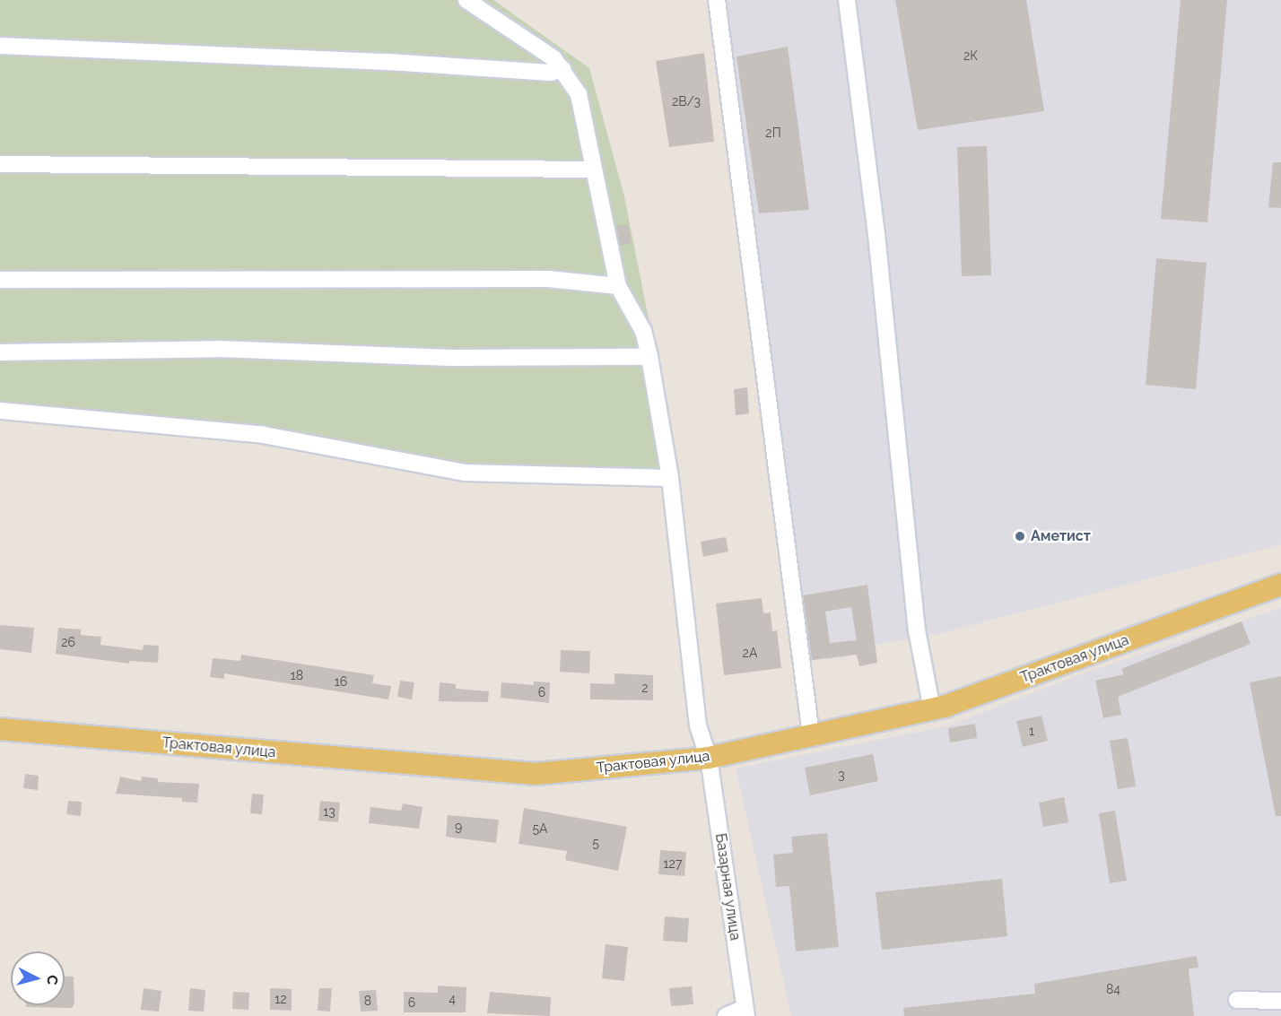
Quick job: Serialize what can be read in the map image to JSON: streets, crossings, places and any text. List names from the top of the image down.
{
  "streets": {
    "main road": ["Трактовая улица"],
    "street": ["Базарная улица"]
  },
  "crossings": [
    ["Трактовая улица", "Базарная улица"]
  ],
  "places": ["Аметист"],
  "house_numbers": [
    "2К",
    "2В/3",
    "2П",
    "26",
    "2А",
    "18",
    "16",
    "2",
    "6",
    "1",
    "3",
    "13",
    "9",
    "5А",
    "5",
    "127",
    "84",
    "12",
    "4",
    "8",
    "6"
  ],
  "north": "right"
}
